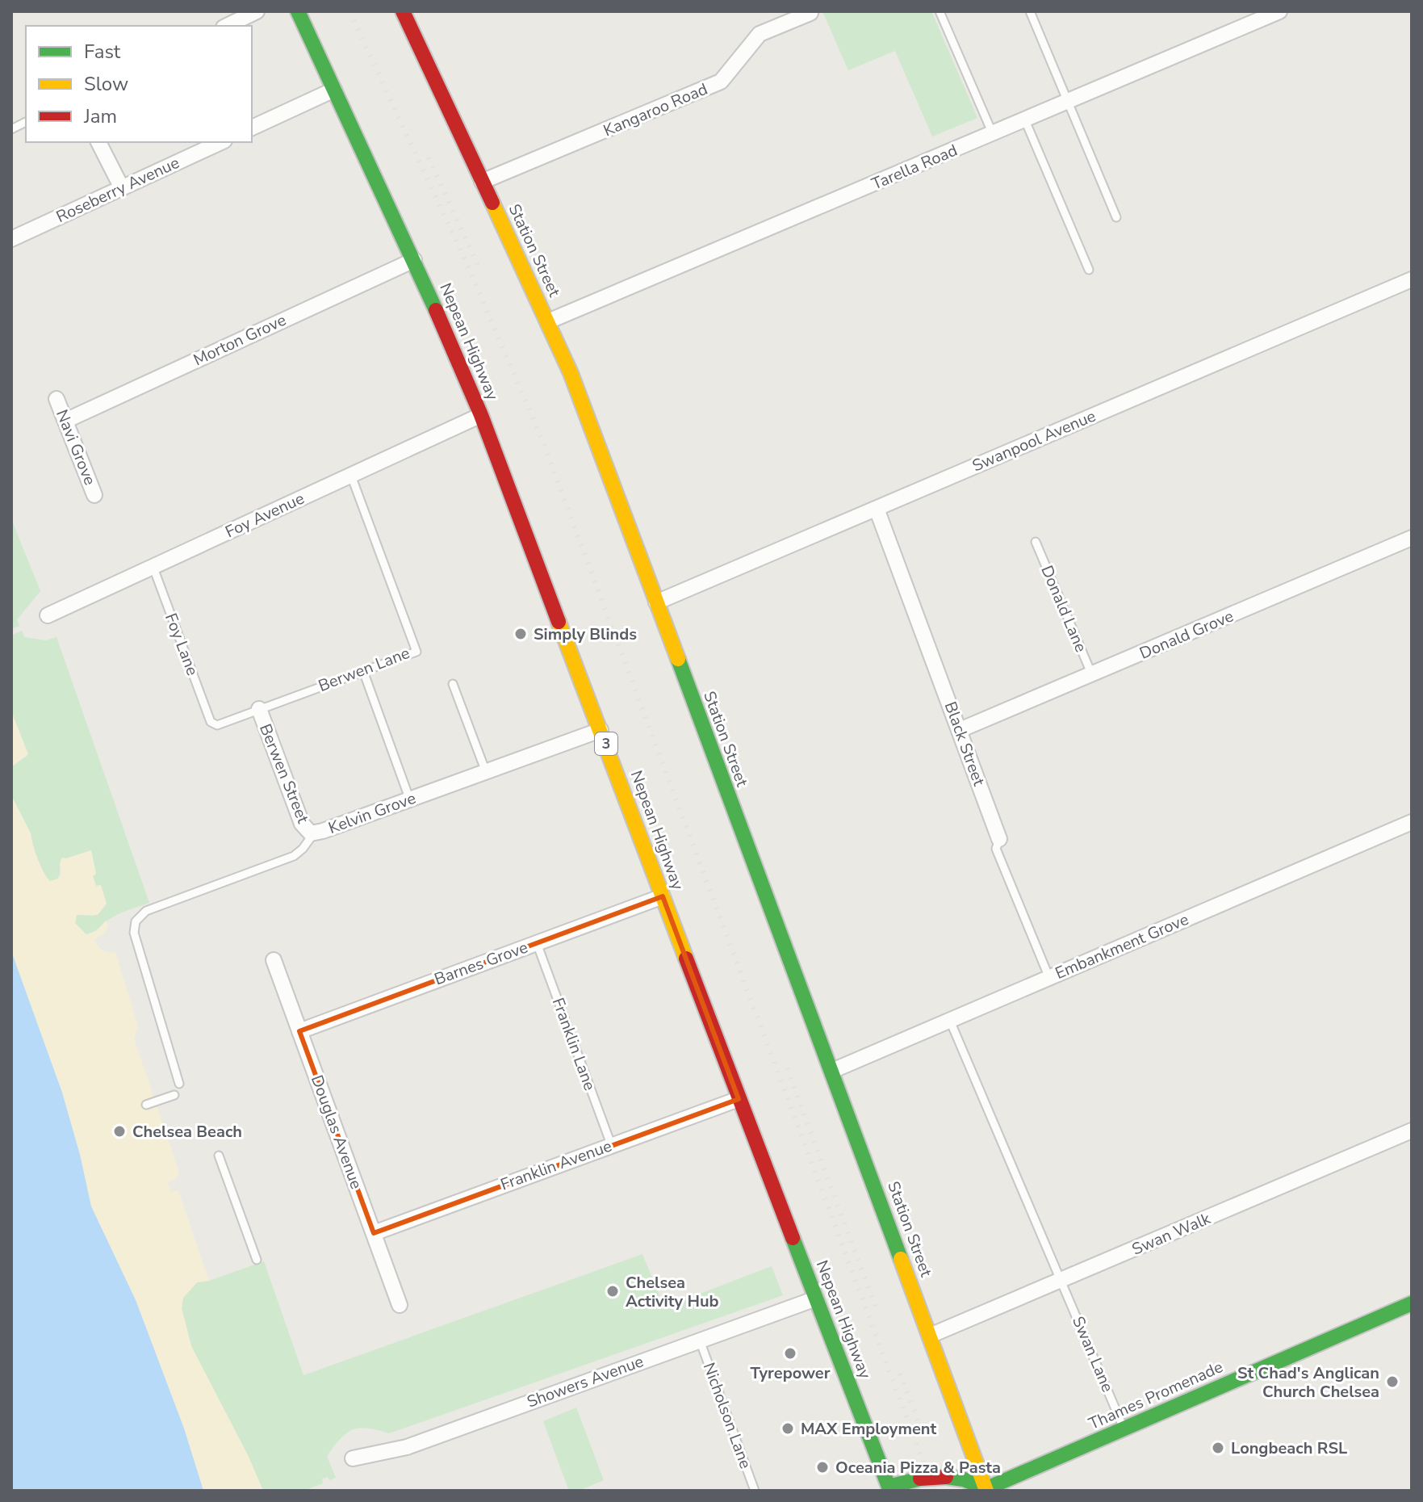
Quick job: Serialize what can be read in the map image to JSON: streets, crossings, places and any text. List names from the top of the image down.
{
  "streets": {
    "main road": [
      "Station Street",
      "Nepean Highway",
      "3",
      "Thames Promenade"
    ],
    "street": [
      "Kangaroo Road",
      "Tarella Road",
      "Roseberry Avenue",
      "Morton Grove",
      "Swanpool Avenue",
      "Navi Grove",
      "Foy Avenue",
      "Donald Grove",
      "Black Street",
      "Berwen Street",
      "Kelvin Grove",
      "Embankment Grove",
      "Barnes Grove",
      "Douglas Avenue",
      "Franklin Avenue",
      "Swan Walk",
      "Showers Avenue"
    ],
    "lane": [
      "Donald Lane",
      "Foy Lane",
      "Berwen Lane",
      "Franklin Lane",
      "Swan Lane",
      "Nicholson Lane"
    ]
  },
  "crossings": [
    ["Kangaroo Road", "Station Street"],
    ["Tarella Road", "Station Street"],
    ["Station Street", "Swanpool Avenue"],
    ["Station Street", "Embankment Grove"],
    ["Station Street", "Swan Walk"],
    ["Station Street", "Thames Promenade"],
    ["Morton Grove", "Nepean Highway"],
    ["Morton Grove", "Navi Grove"],
    ["Nepean Highway", "Foy Avenue"],
    ["Nepean Highway", "Kelvin Grove"],
    ["Nepean Highway", "Barnes Grove"],
    ["Nepean Highway", "Franklin Avenue"],
    ["Nepean Highway", "Showers Avenue"],
    ["Swanpool Avenue", "Black Street"],
    ["Foy Avenue", "Foy Lane"],
    ["Foy Avenue", "Berwen Lane"],
    ["Donald Lane", "Donald Grove"],
    ["Donald Grove", "Black Street"],
    ["Foy Lane", "Berwen Lane"],
    ["Berwen Lane", "Berwen Street"],
    ["Black Street", "Embankment Grove"],
    ["Berwen Street", "Kelvin Grove"],
    ["Embankment Grove", "Swan Lane"],
    ["Barnes Grove", "Franklin Lane"],
    ["Barnes Grove", "Douglas Avenue"],
    ["Franklin Lane", "Franklin Avenue"],
    ["Douglas Avenue", "Franklin Avenue"],
    ["Swan Walk", "Swan Lane"],
    ["Swan Lane", "Thames Promenade"],
    ["Showers Avenue", "Nicholson Lane"]
  ],
  "places": [
    "Simply Blinds",
    "Chelsea Beach",
    "Chelsea Activity Hub",
    "Tyrepower",
    "St Chad's Anglican Church Chelsea",
    "MAX Employment",
    "Longbeach RSL",
    "Oceania Pizza & Pasta"
  ],
  "legend": ["Fast", "Slow", "Jam"]
}
